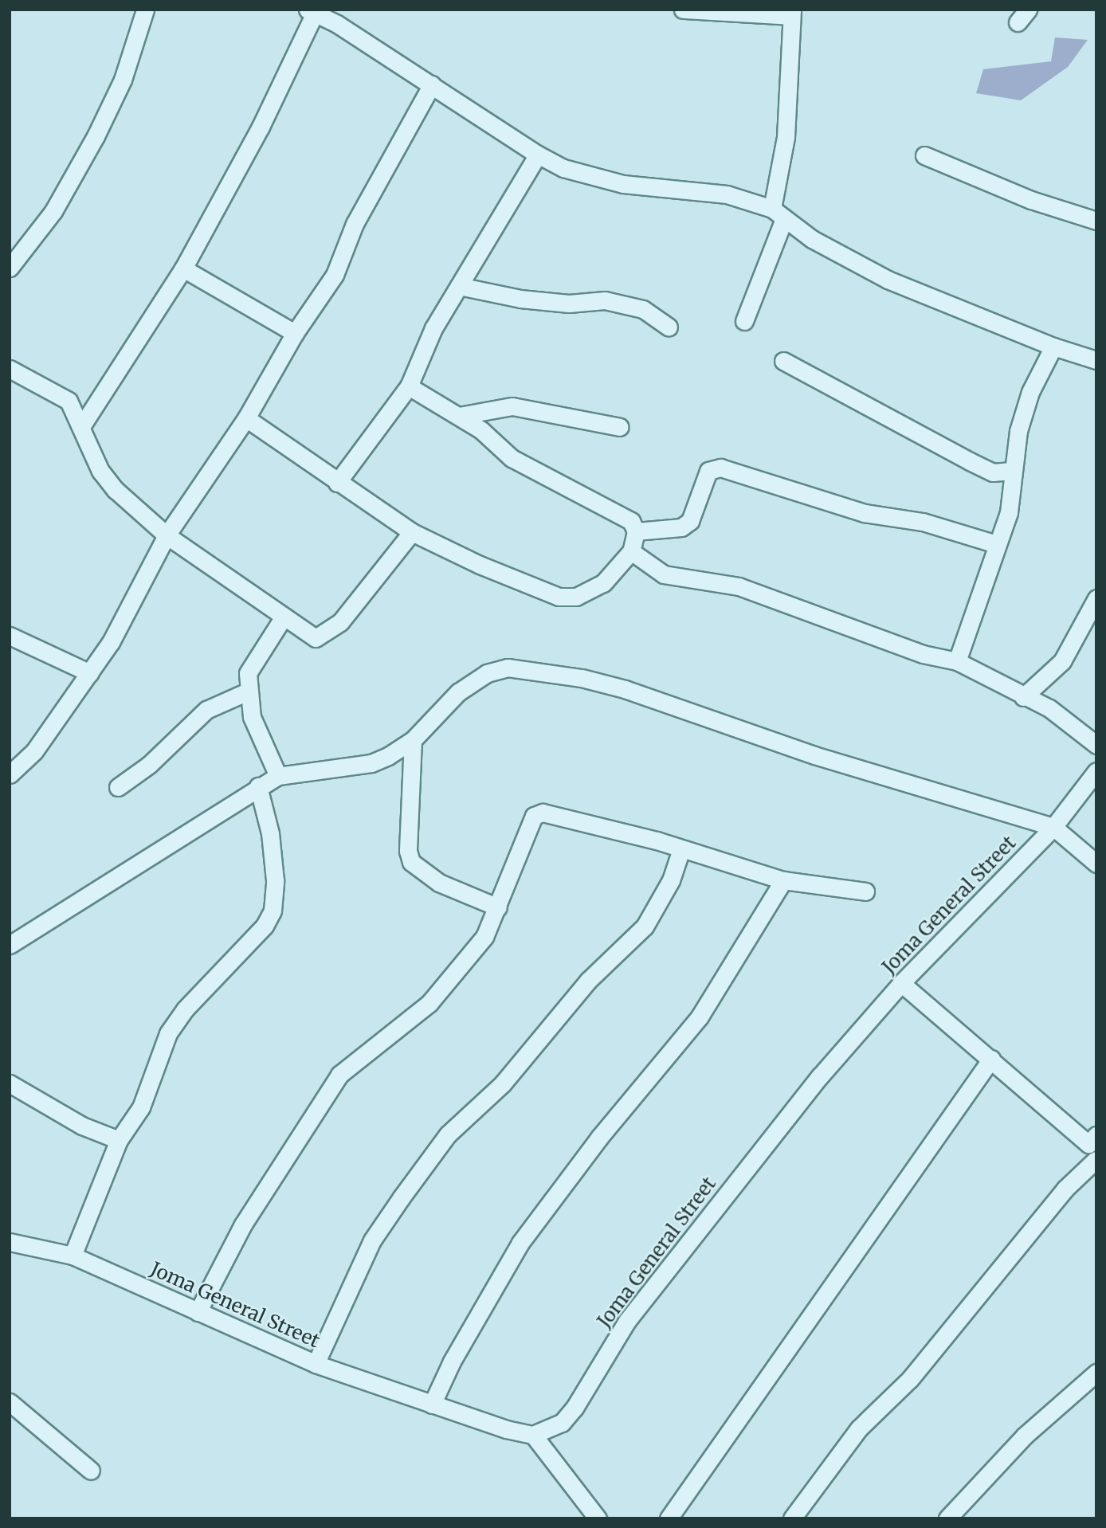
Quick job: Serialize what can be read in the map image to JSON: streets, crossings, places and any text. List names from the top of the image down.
{
  "streets": {
    "street": ["Joma General Street"]
  }
}
